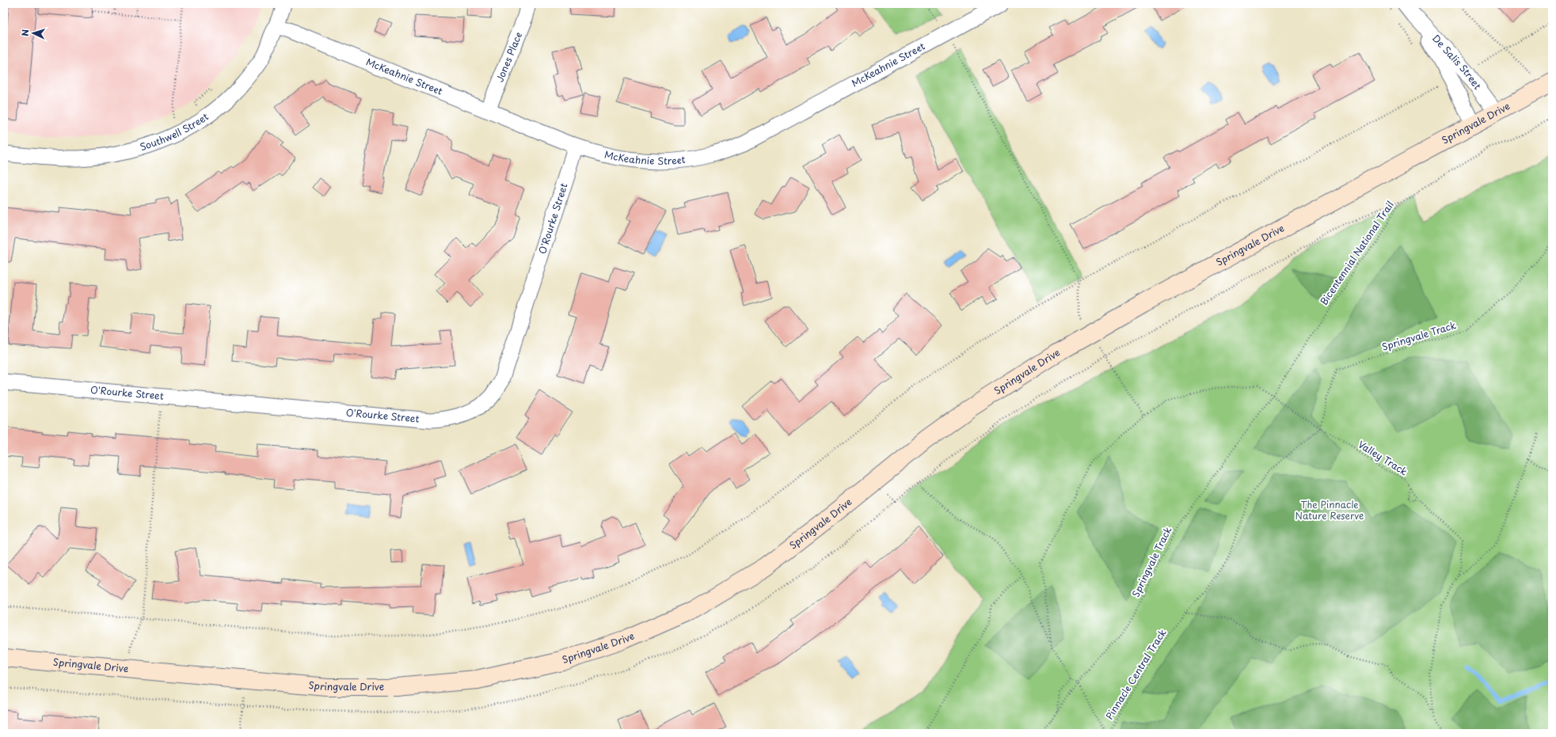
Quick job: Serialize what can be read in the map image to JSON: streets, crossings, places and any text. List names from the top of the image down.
{
  "streets": {
    "main road": ["Springvale Drive"],
    "street": [
      "Jones Place",
      "De Salis Street",
      "McKeahnie Street",
      "Southwell Street",
      "O'Rourke Street"
    ],
    "path": [
      "Bicentennial National Trail",
      "Springvale Track",
      "Valley Track",
      "Pinnacle Central Track"
    ]
  },
  "crossings": [
    ["Jones Place", "McKeahnie Street"],
    ["De Salis Street", "Springvale Drive"],
    ["McKeahnie Street", "Southwell Street"],
    ["McKeahnie Street", "O'Rourke Street"],
    ["Bicentennial National Trail", "Springvale Track"],
    ["Bicentennial National Trail", "Valley Track"],
    ["Springvale Track", "Valley Track"],
    ["Springvale Track", "Pinnacle Central Track"],
    ["Valley Track", "Pinnacle Central Track"]
  ],
  "parks": ["The Pinnacle Nature Reserve"],
  "north": "left"
}
